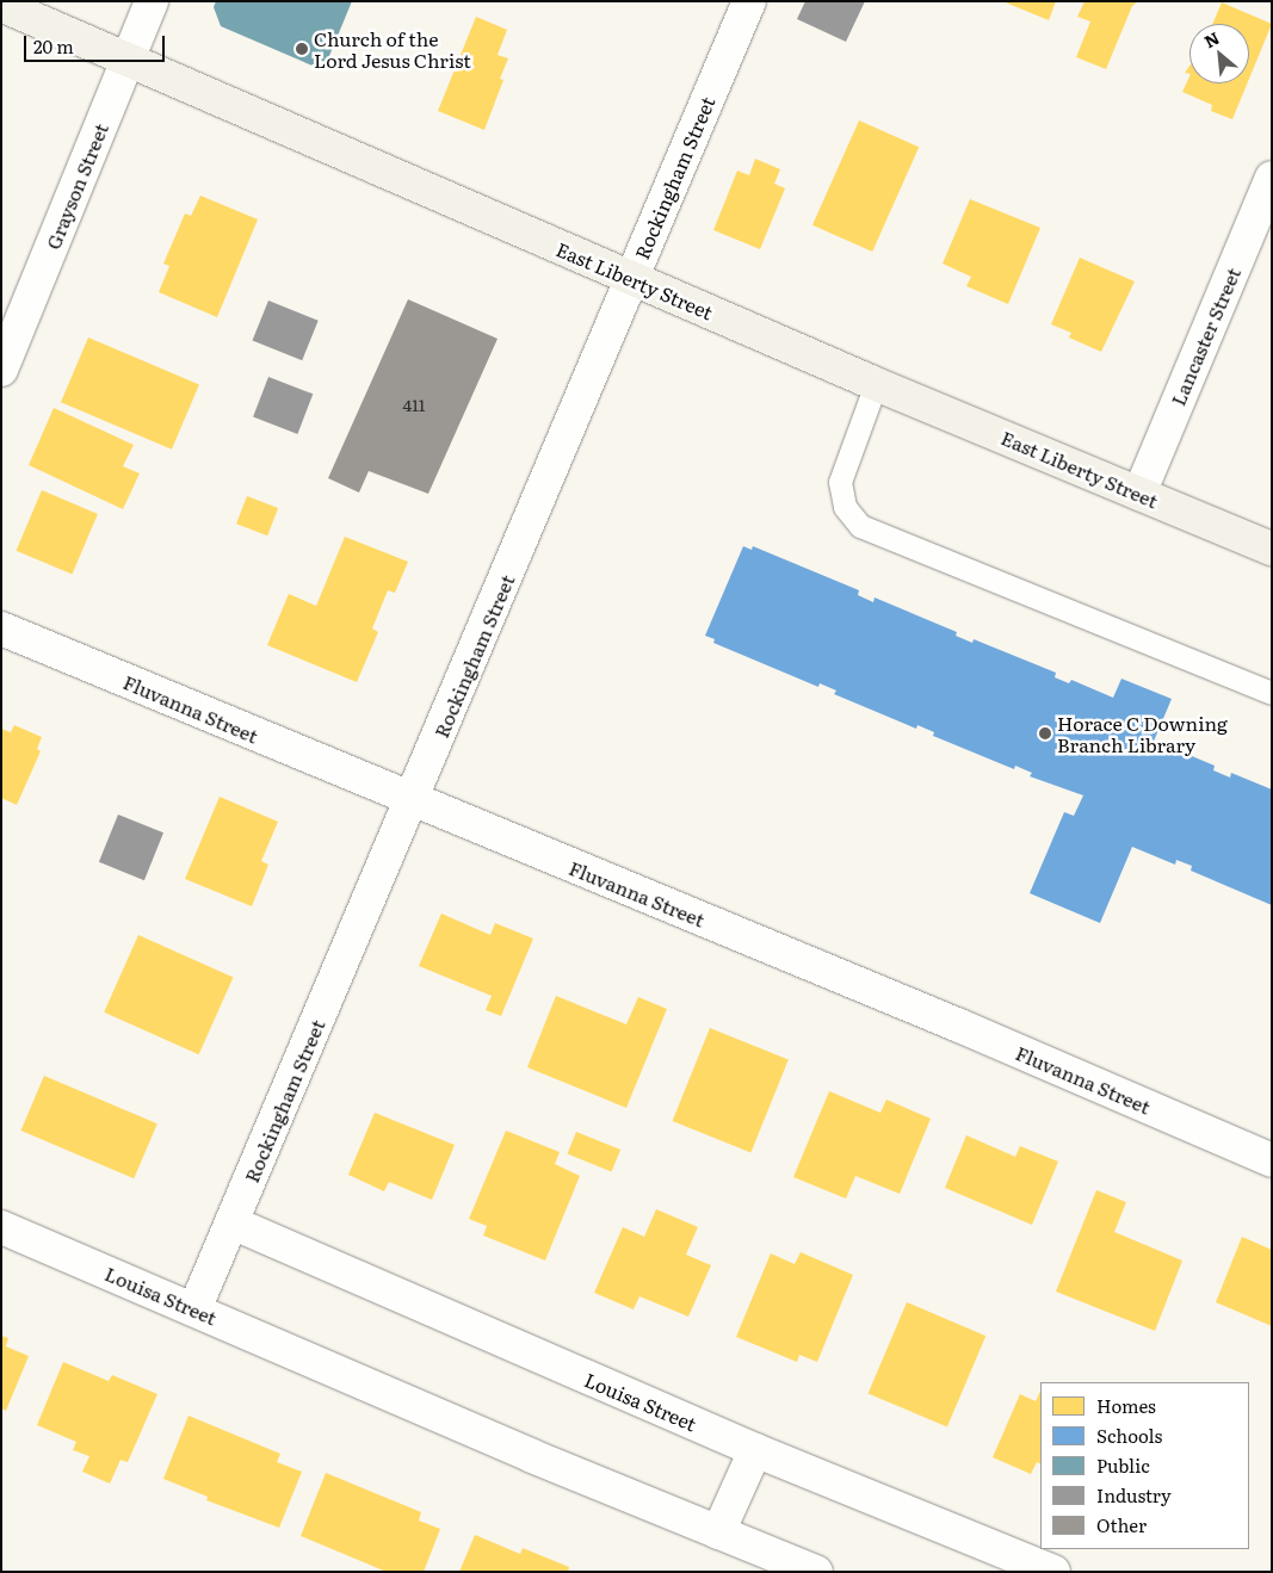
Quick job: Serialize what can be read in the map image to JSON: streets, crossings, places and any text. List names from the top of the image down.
{
  "streets": {
    "main road": ["East Liberty Street"],
    "street": [
      "Rockingham Street",
      "Grayson Street",
      "Lancaster Street",
      "Fluvanna Street",
      "Louisa Street"
    ]
  },
  "crossings": [
    ["Rockingham Street", "East Liberty Street"],
    ["Rockingham Street", "Fluvanna Street"],
    ["Rockingham Street", "Louisa Street"],
    ["Grayson Street", "East Liberty Street"],
    ["East Liberty Street", "Lancaster Street"]
  ],
  "places": ["Church of the Lord Jesus Christ", "Horace C Downing Branch Library"],
  "house_numbers": ["411"],
  "legend": [
    "Homes",
    "Schools",
    "Public",
    "Industry",
    "Other"
  ],
  "scale_bar": "20 m",
  "north": "top left"
}
